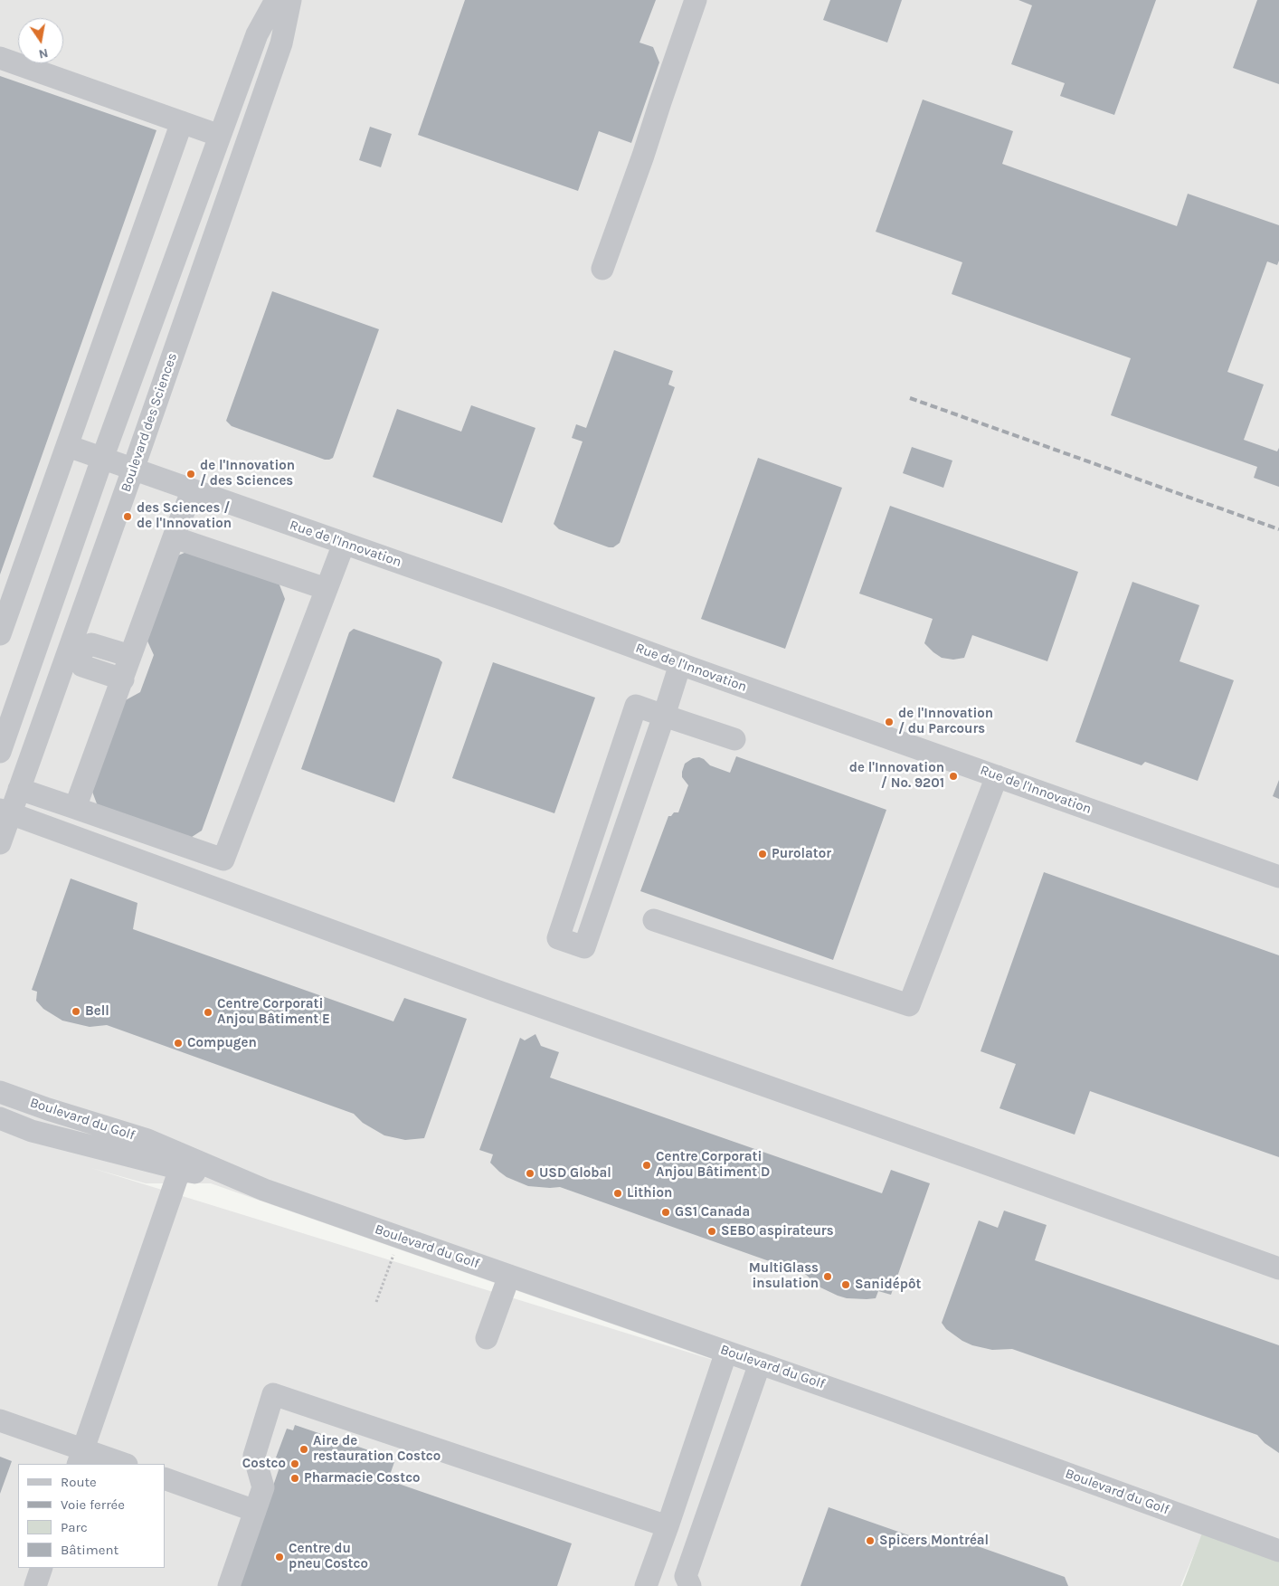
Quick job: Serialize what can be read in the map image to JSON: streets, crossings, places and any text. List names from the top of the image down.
{
  "streets": {
    "street": ["Boulevard des Sciences", "Rue de l'Innovation", "Boulevard du Golf"]
  },
  "crossings": [
    ["Boulevard des Sciences", "Rue de l'Innovation"]
  ],
  "places": [
    "de l'Innovation / des Sciences",
    "des Sciences / de l'Innovation",
    "de l'Innovation / du Parcours",
    "de l'Innovation / No. 9201",
    "Purolator",
    "Bell",
    "Centre Corporati Anjou Bâtiment E",
    "Compugen",
    "Centre Corporati Anjou Bâtiment D",
    "USD Global",
    "Lithion",
    "GS1 Canada",
    "SEBO aspirateurs",
    "MultiGlass insulation",
    "Sanidépôt",
    "Aire de restauration Costco",
    "Costco",
    "Pharmacie Costco",
    "Spicers Montréal",
    "Centre du pneu Costco"
  ],
  "legend": [
    "Route",
    "Voie ferrée",
    "Parc",
    "Bâtiment"
  ],
  "north": "bottom"
}
